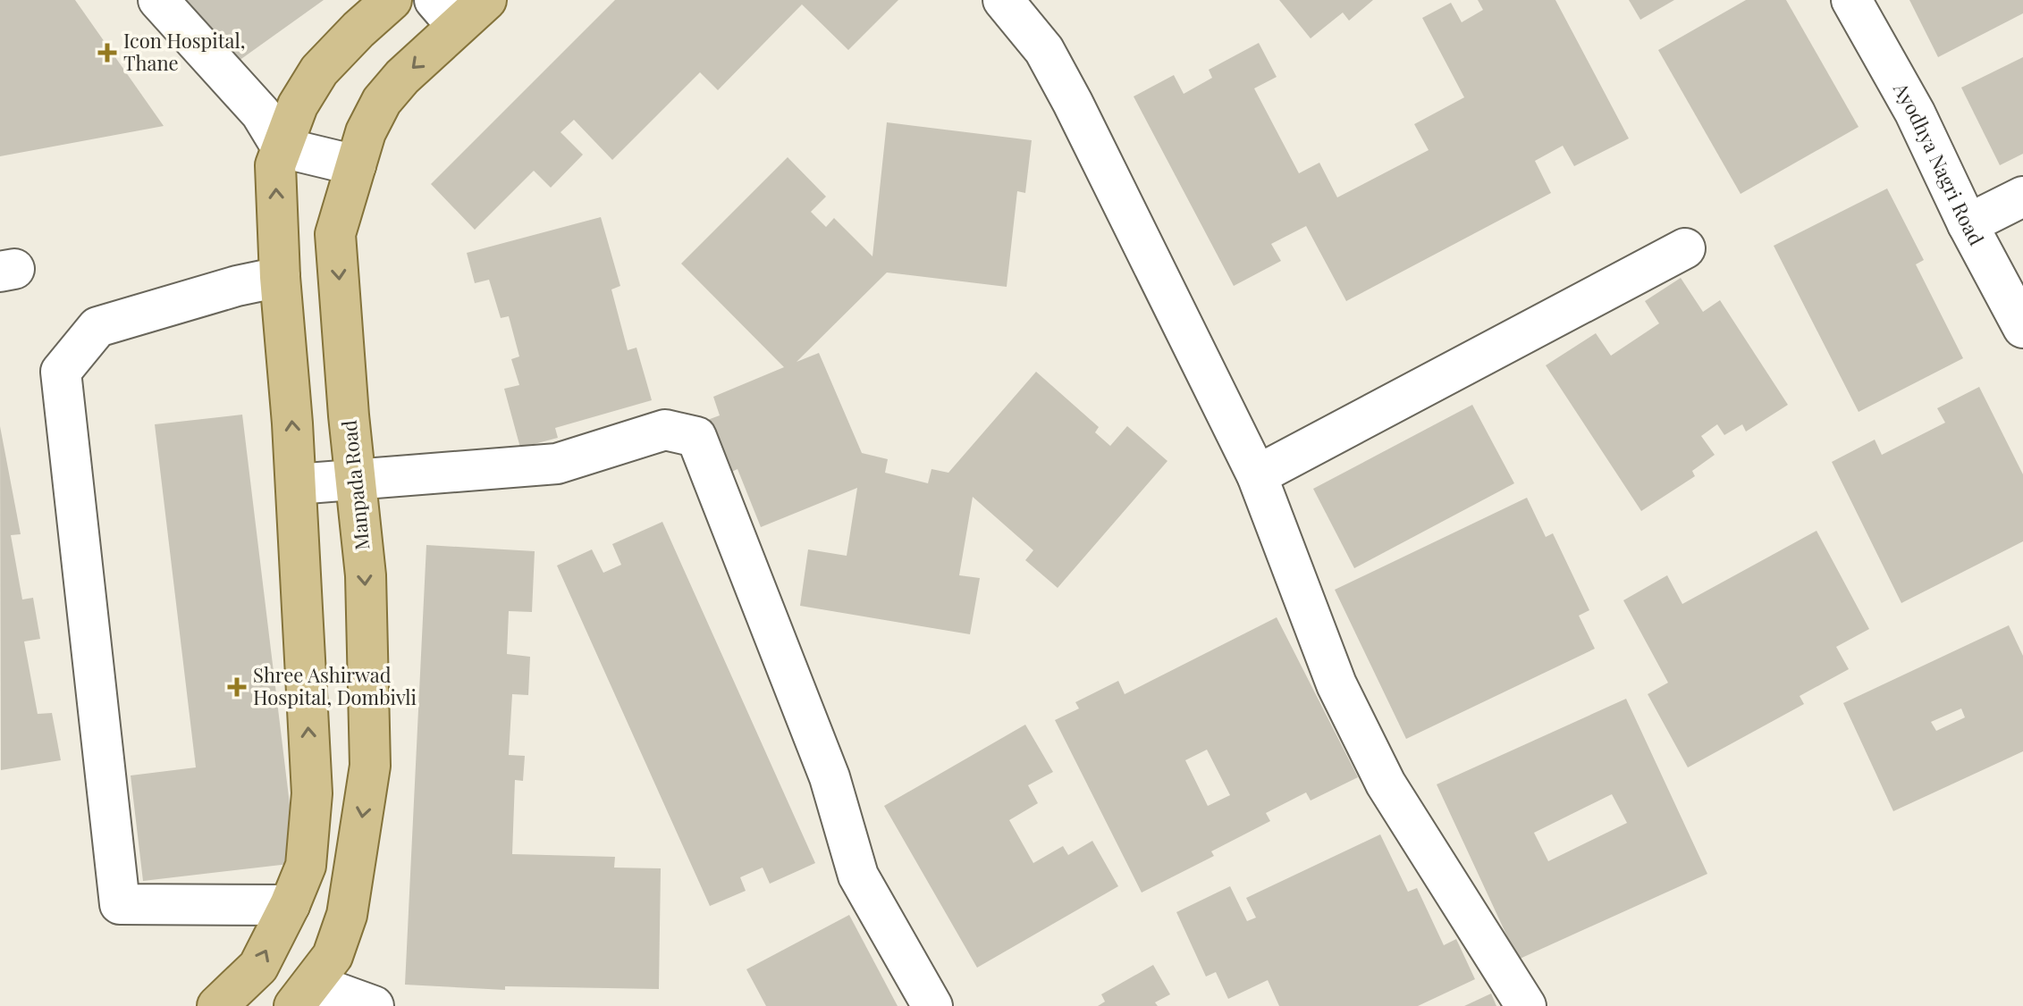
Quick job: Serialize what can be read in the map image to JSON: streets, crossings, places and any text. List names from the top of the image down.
{
  "streets": {
    "main road": ["Manpada Road"],
    "street": ["Ayodhya Nagri Road"]
  },
  "places": {
    "health": ["Icon Hospital, Thane", "Shree Ashirwad Hospital, Dombivli"]
  }
}
